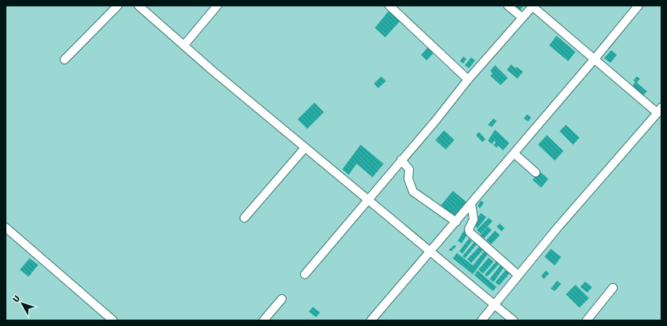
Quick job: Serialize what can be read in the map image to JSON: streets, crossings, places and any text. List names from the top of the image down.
{
  "north": "top left"
}
